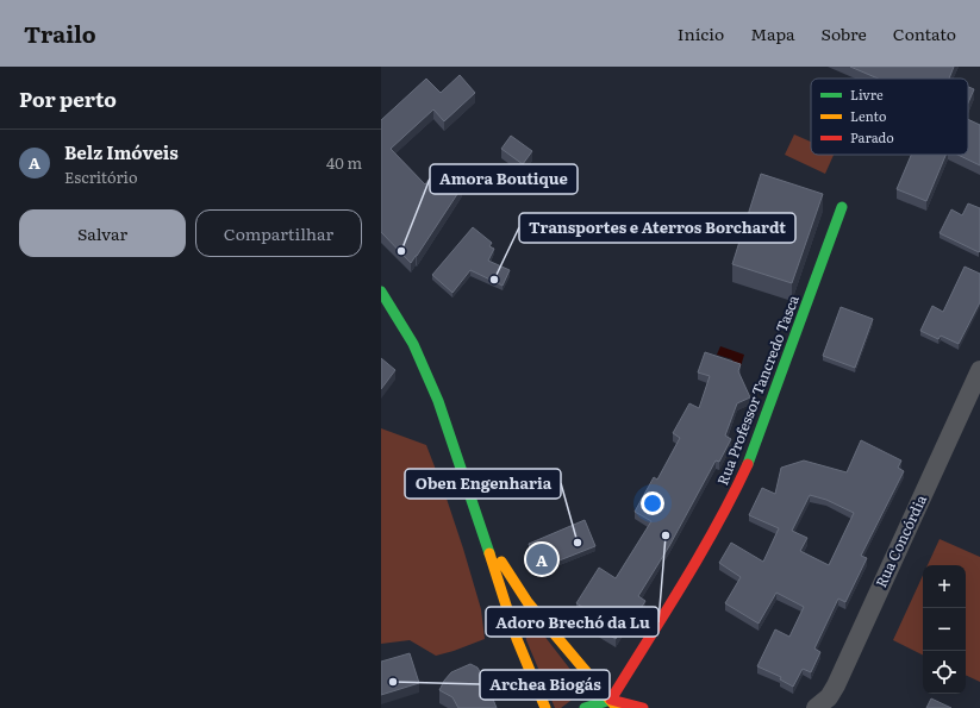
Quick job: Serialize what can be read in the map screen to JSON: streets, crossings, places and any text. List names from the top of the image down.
{
  "streets": {
    "main road": ["Rua Professor Tancredo Tasca"],
    "street": ["Rua Concórdia"]
  },
  "places": [
    "Amora Boutique",
    "Transportes e Aterros Borchardt",
    "Adoro Brechó da Lu",
    "Oben Engenharia",
    "Archea Biogás"
  ],
  "legend": ["Livre", "Lento", "Parado"],
  "page": {
    "header": "Trailo",
    "nav": [
      "Início",
      "Mapa",
      "Sobre",
      "Contato"
    ],
    "heading": "Por perto",
    "list": [
      {
        "mark": "A",
        "name": "Belz Imóveis",
        "note": "Escritório",
        "value": "40 m"
      }
    ],
    "buttons": ["Salvar", "Compartilhar"],
    "pins": "A",
    "map_buttons": ["+", "−"]
  }
}
